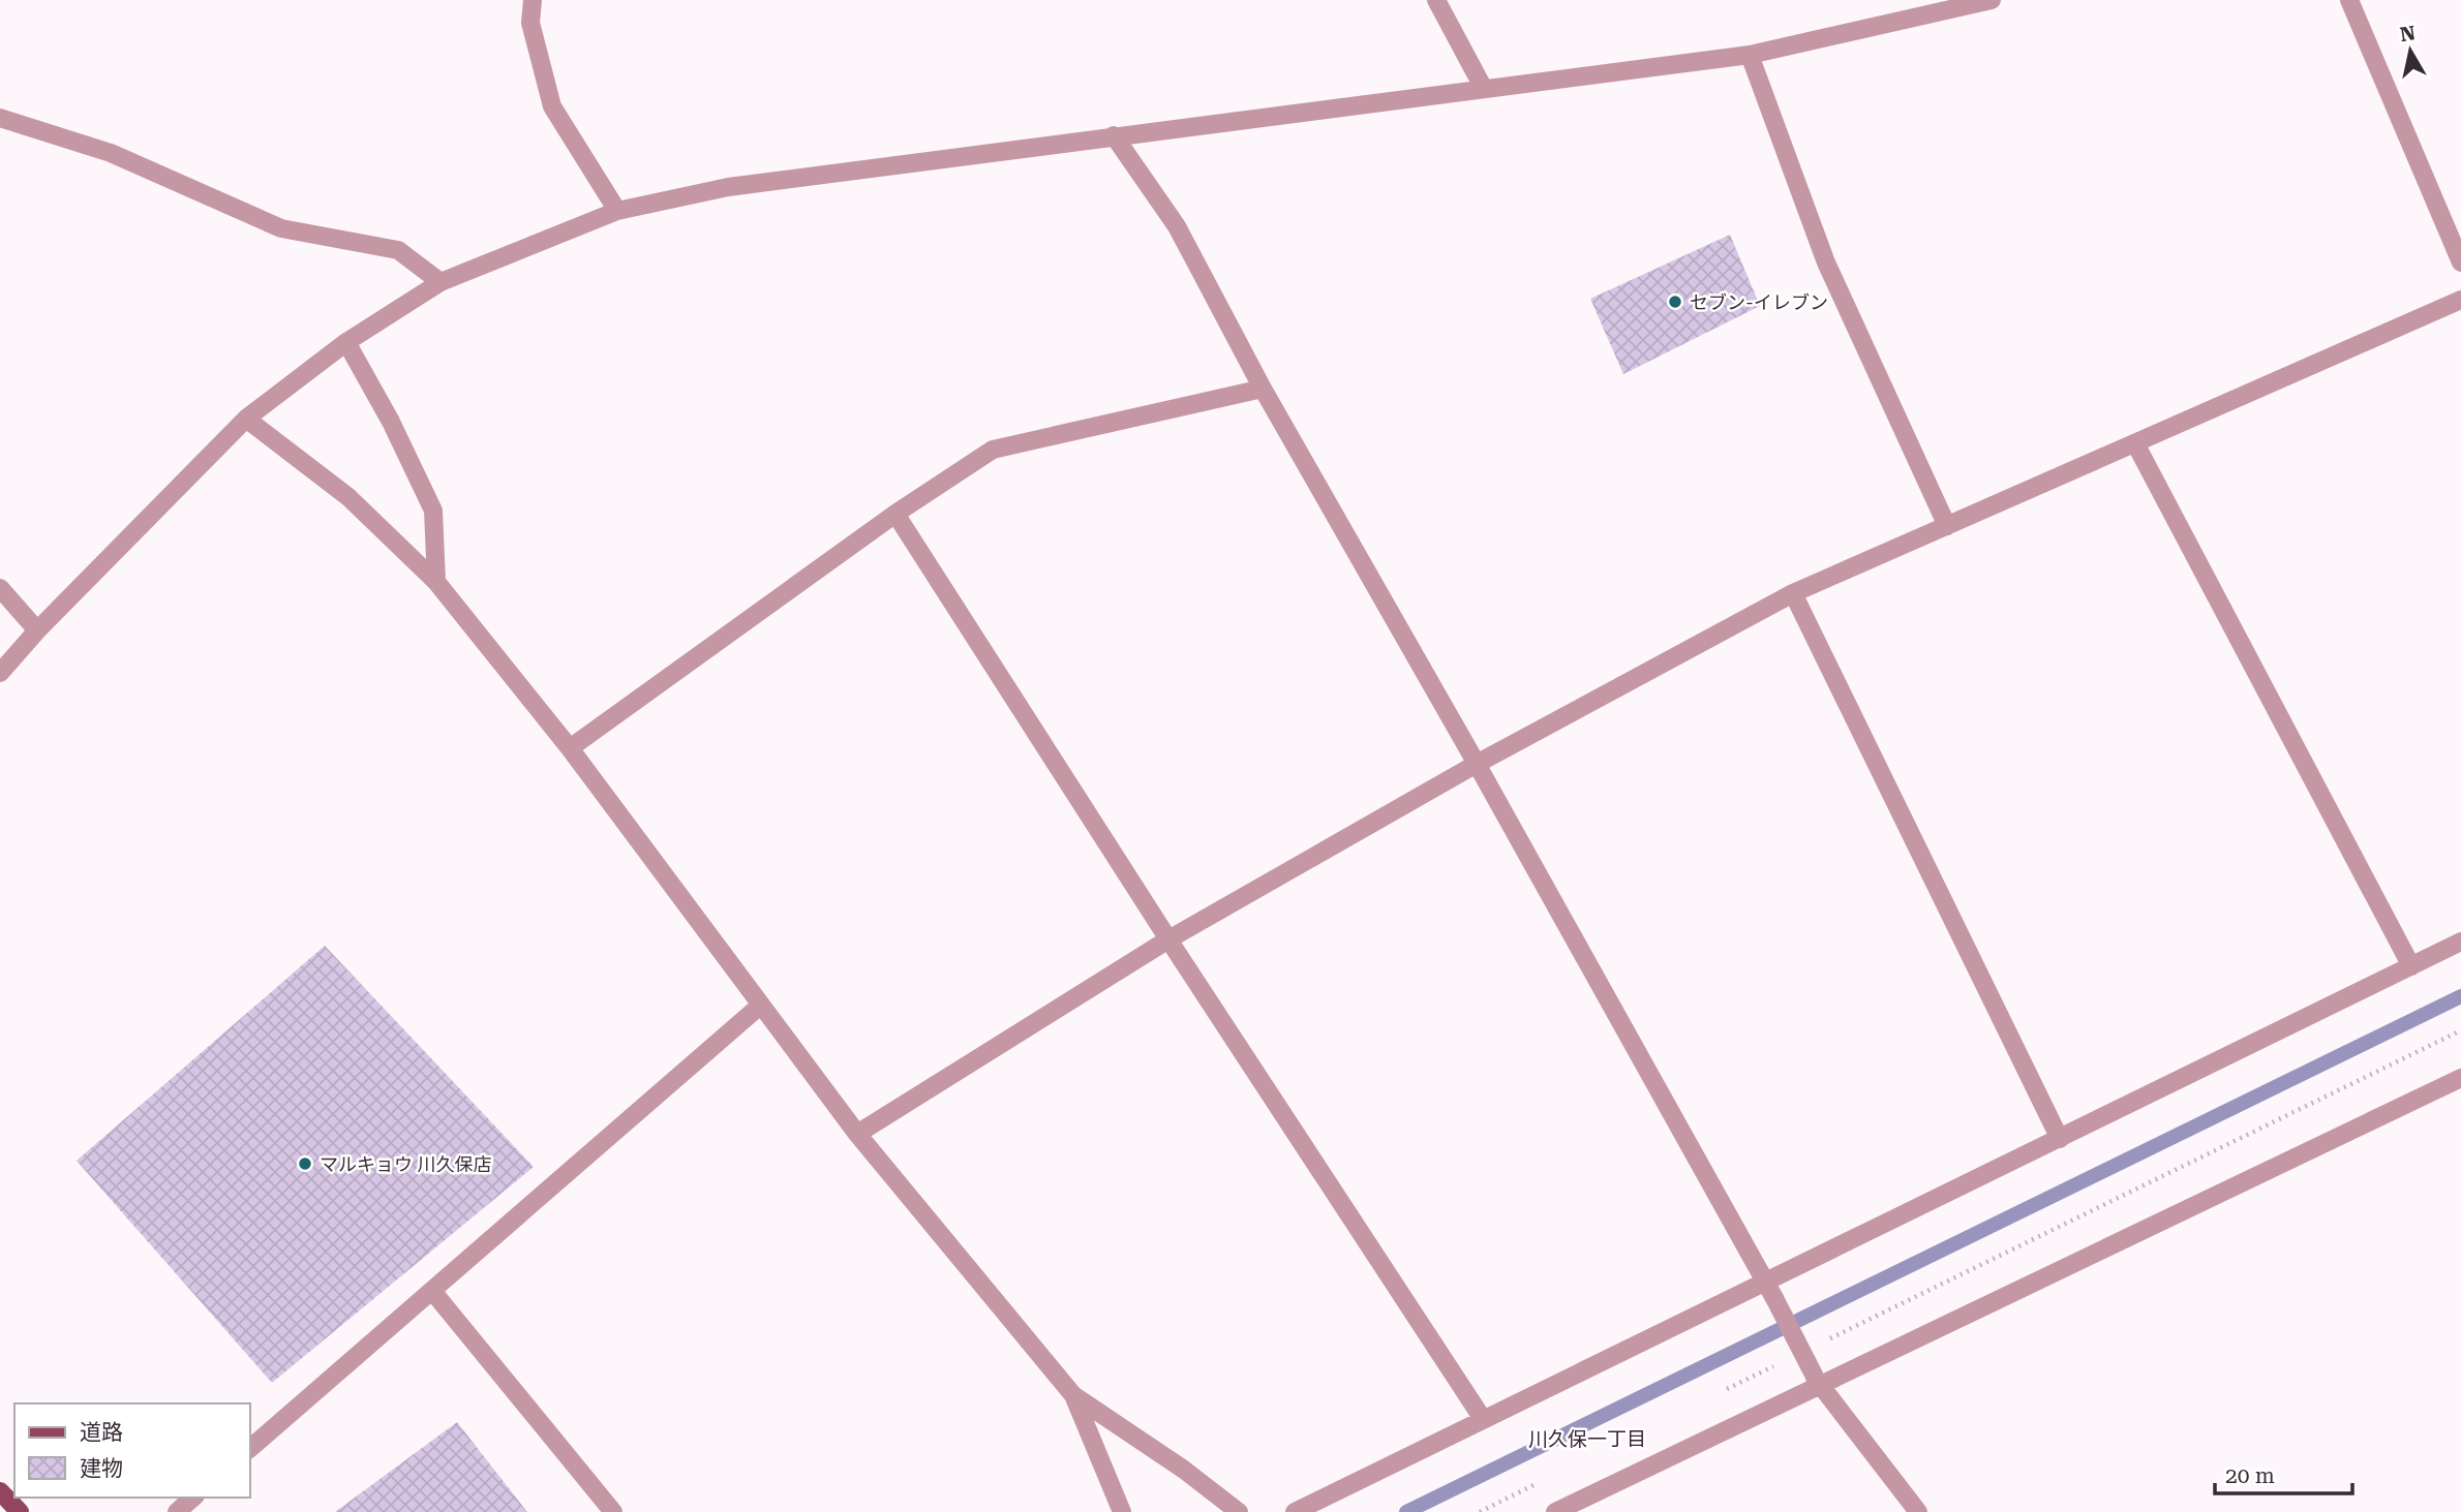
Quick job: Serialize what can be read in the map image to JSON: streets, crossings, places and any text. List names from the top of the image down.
{
  "districts": ["川久保一丁目"],
  "places": ["セブン-イレブン", "マルキョウ 川久保店"],
  "legend": ["道路", "建物"],
  "scale_bar": "20 m",
  "north": "top"
}
